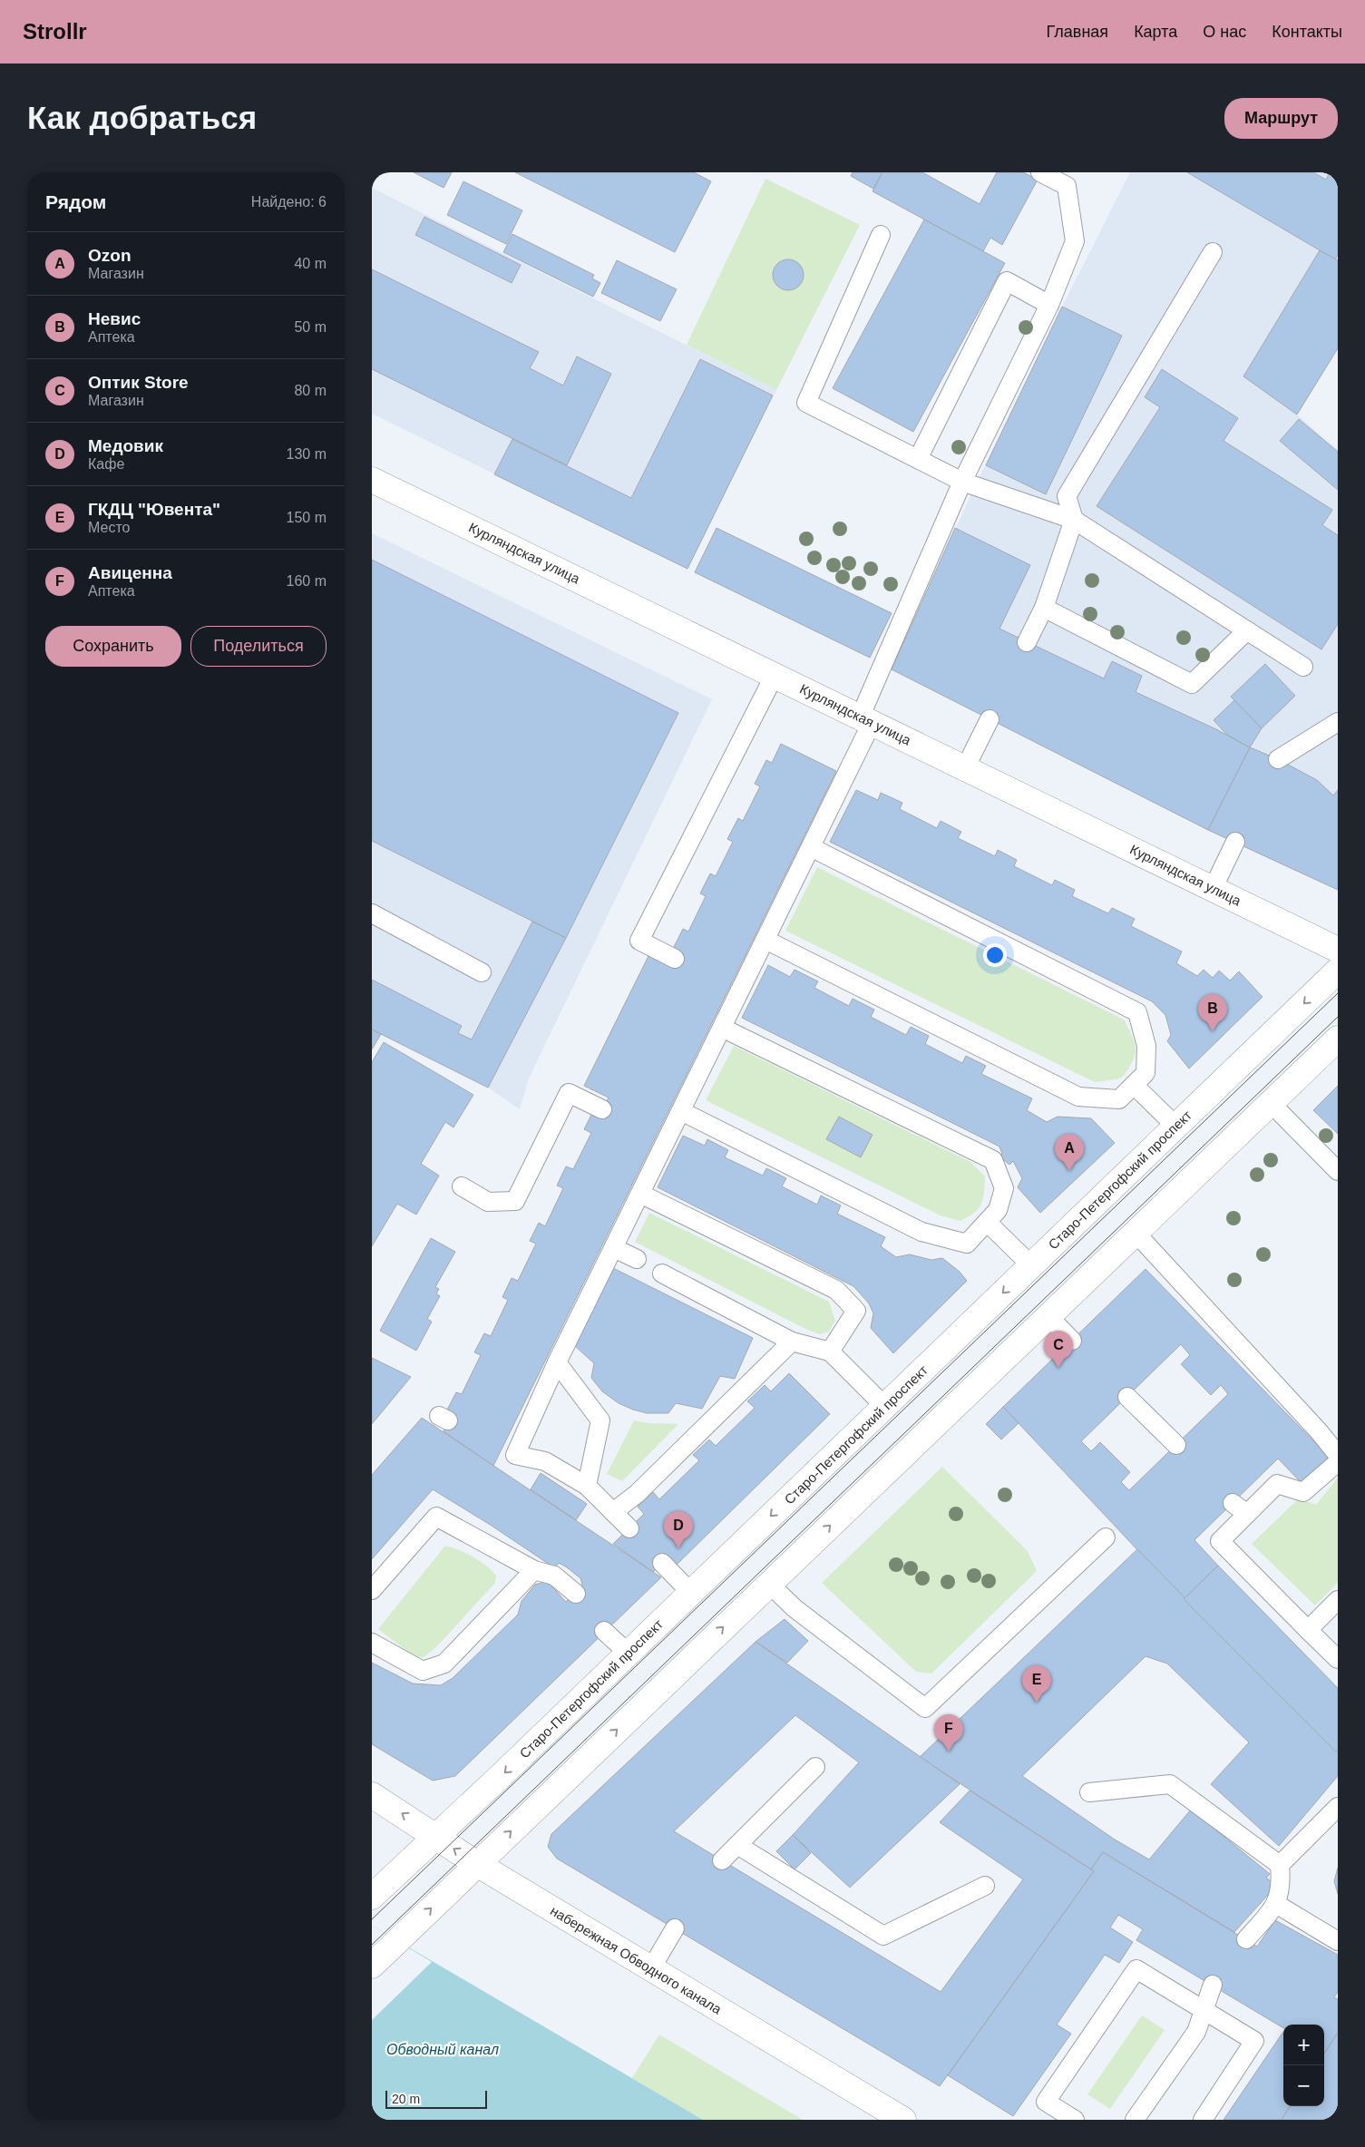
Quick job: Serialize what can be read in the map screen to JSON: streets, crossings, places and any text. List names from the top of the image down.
{
  "streets": {
    "main road": ["Курляндская улица", "Старо-Петергофский проспект", "набережная Обводного канала"]
  },
  "crossings": [
    ["Старо-Петергофский проспект", "набережная Обводного канала"]
  ],
  "water": ["Обводный канал"],
  "scale_bar": "20 m",
  "page": {
    "header": "Strollr",
    "nav": [
      "Главная",
      "Карта",
      "О нас",
      "Контакты"
    ],
    "buttons": [
      "Маршрут",
      ["Сохранить", "Поделиться"]
    ],
    "title": "Как добраться",
    "heading": ["Рядом", "Найдено: 6"],
    "list": [
      {
        "mark": "A",
        "name": "Ozon",
        "note": "Магазин",
        "value": "40 m"
      },
      {
        "mark": "B",
        "name": "Невис",
        "note": "Аптека",
        "value": "50 m"
      },
      {
        "mark": "C",
        "name": "Оптик Store",
        "note": "Магазин",
        "value": "80 m"
      },
      {
        "mark": "D",
        "name": "Медовик",
        "note": "Кафе",
        "value": "130 m"
      },
      {
        "mark": "E",
        "name": "ГКДЦ \"Ювента\"",
        "note": "Место",
        "value": "150 m"
      },
      {
        "mark": "F",
        "name": "Авиценна",
        "note": "Аптека",
        "value": "160 m"
      }
    ],
    "pins": [
      "B",
      "A",
      "C",
      "D",
      "E",
      "F"
    ],
    "map_buttons": ["+", "−"],
    "scale": "20 m"
  }
}
